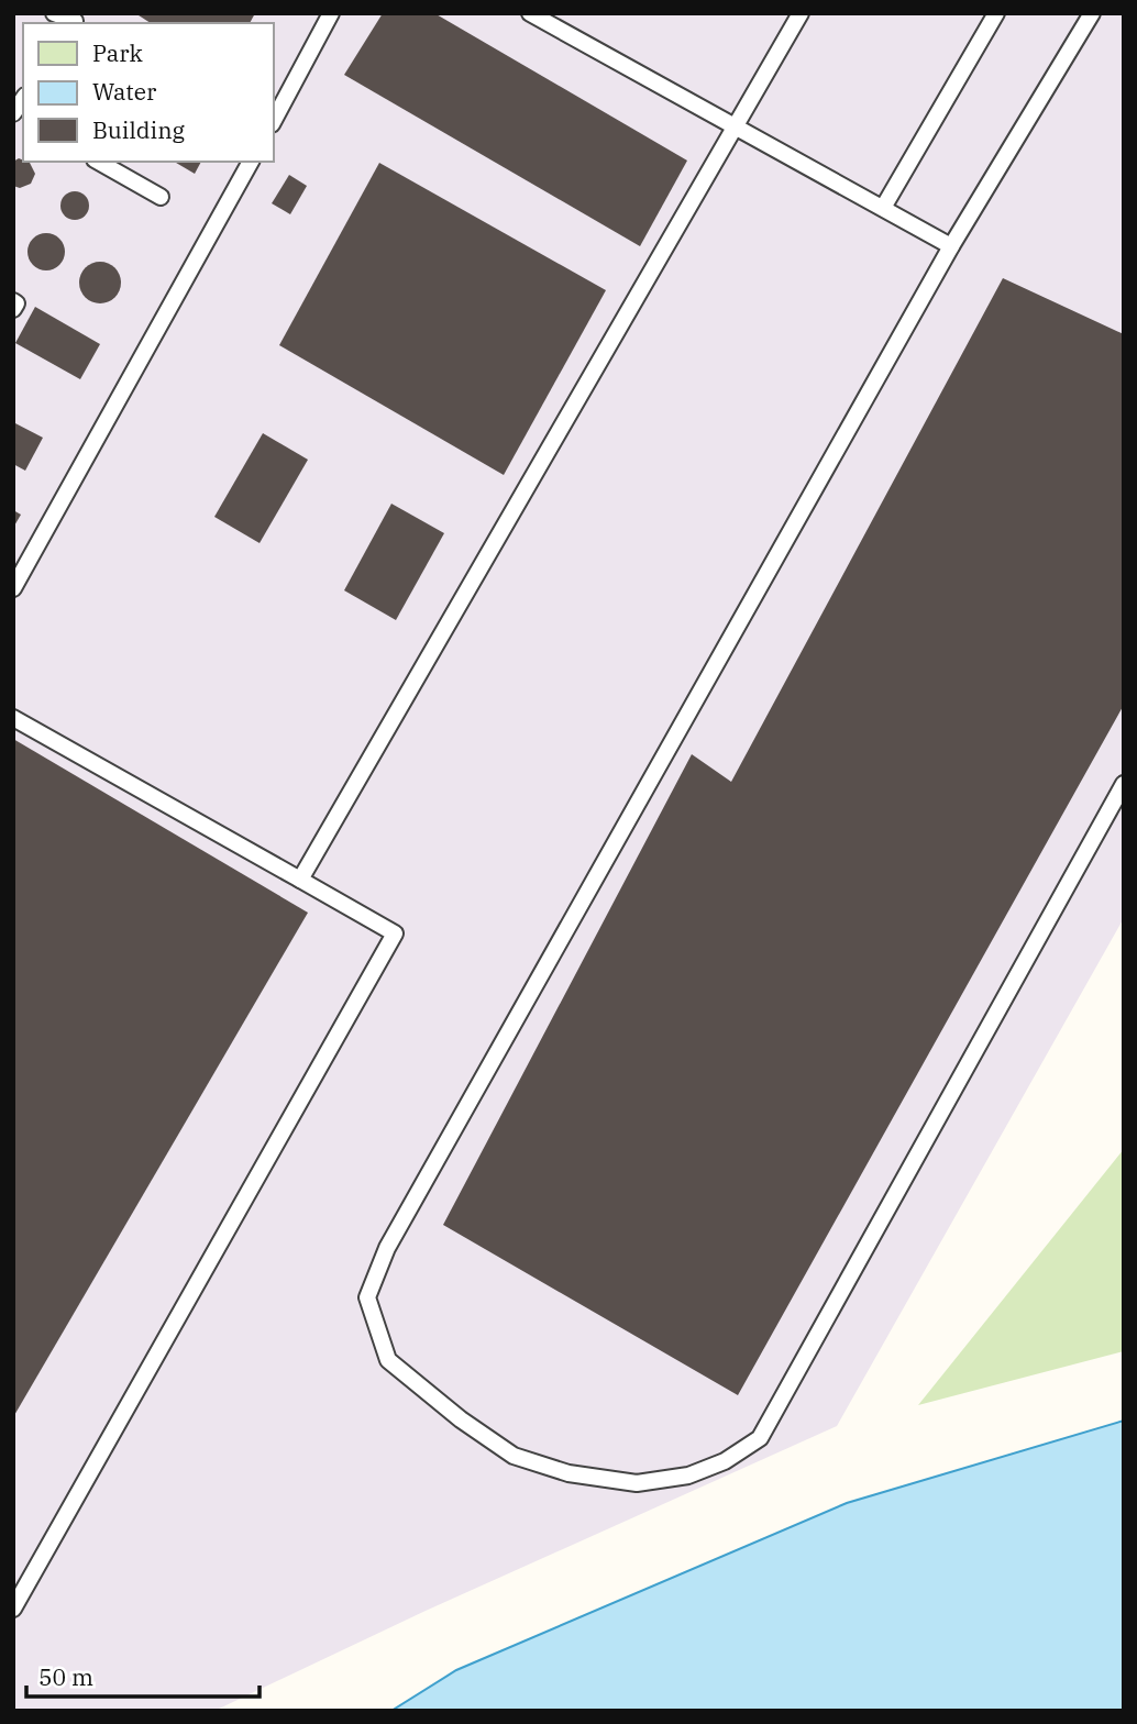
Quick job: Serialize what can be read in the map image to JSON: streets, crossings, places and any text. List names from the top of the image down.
{
  "legend": ["Park", "Water", "Building"],
  "scale_bar": "50 m"
}
